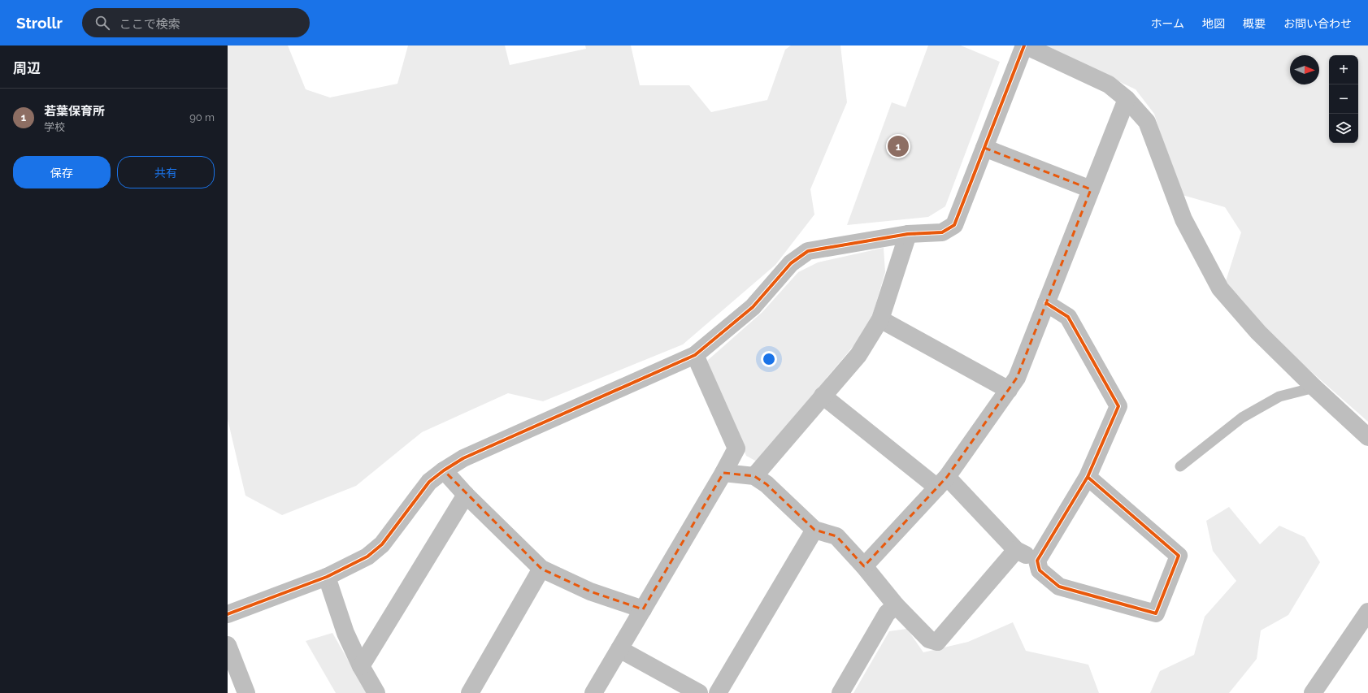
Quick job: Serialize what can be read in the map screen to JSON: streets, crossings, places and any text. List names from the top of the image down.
{
  "north": "right",
  "page": {
    "header": "Strollr",
    "search": "ここで検索",
    "nav": [
      "ホーム",
      "地図",
      "概要",
      "お問い合わせ"
    ],
    "heading": "周辺",
    "map_buttons": ["+", "−"],
    "list": [
      {
        "mark": "1",
        "name": "若葉保育所",
        "note": "学校",
        "value": "90 m"
      }
    ],
    "pins": "1",
    "buttons": ["保存", "共有"]
  }
}
